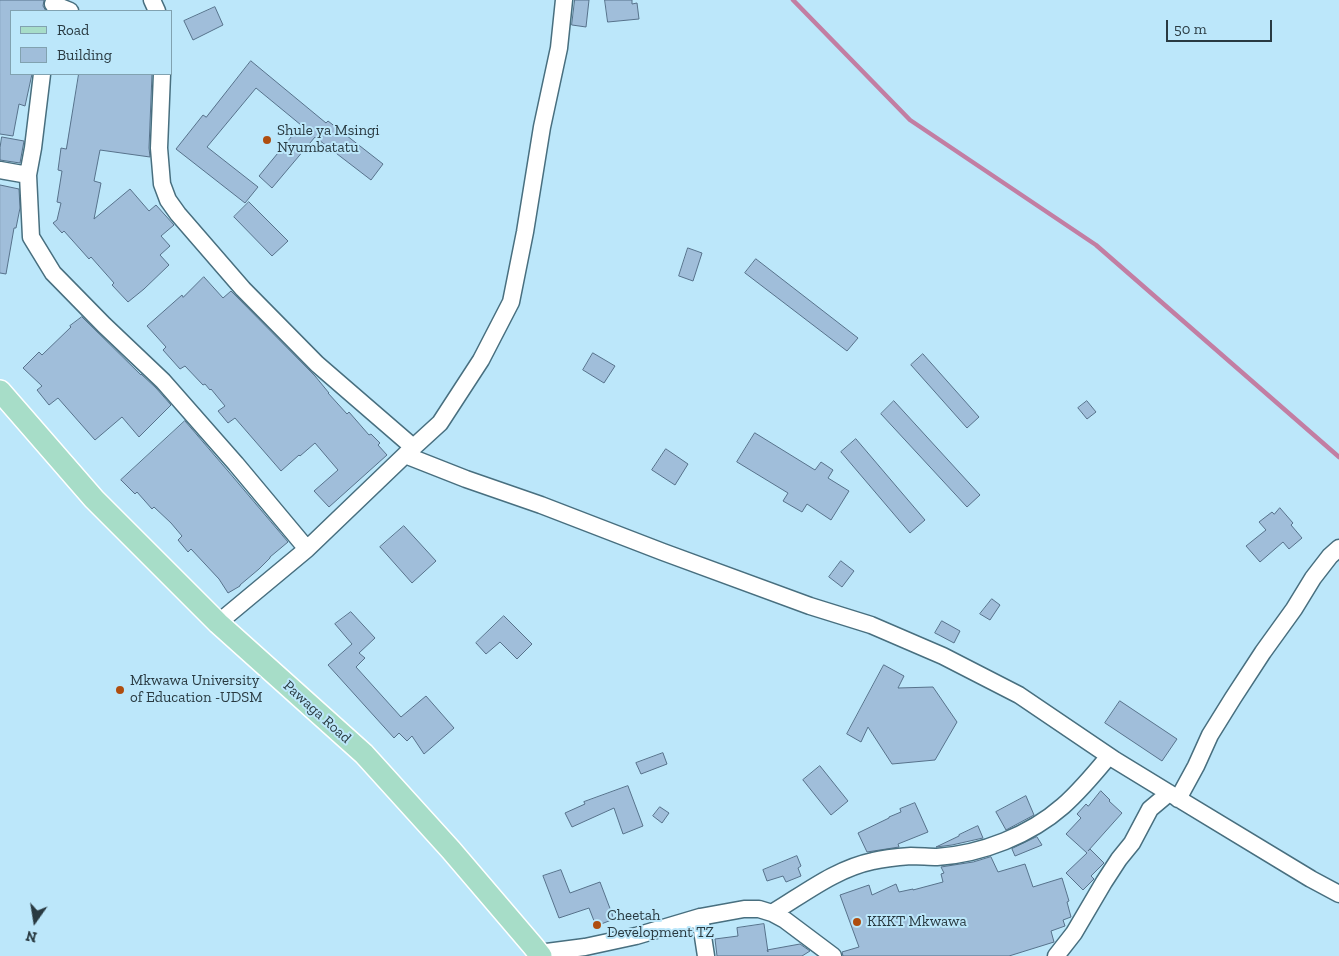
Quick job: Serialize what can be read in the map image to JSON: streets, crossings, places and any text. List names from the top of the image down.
{
  "streets": {
    "main road": ["Pawaga Road"]
  },
  "places": [
    "Shule ya Msingi Nyumbatatu",
    "Mkwawa University of Education -UDSM",
    "KKKT Mkwawa",
    "Cheetah Development TZ"
  ],
  "legend": ["Road", "Building"],
  "scale_bar": "50 m",
  "north": "bottom"
}
